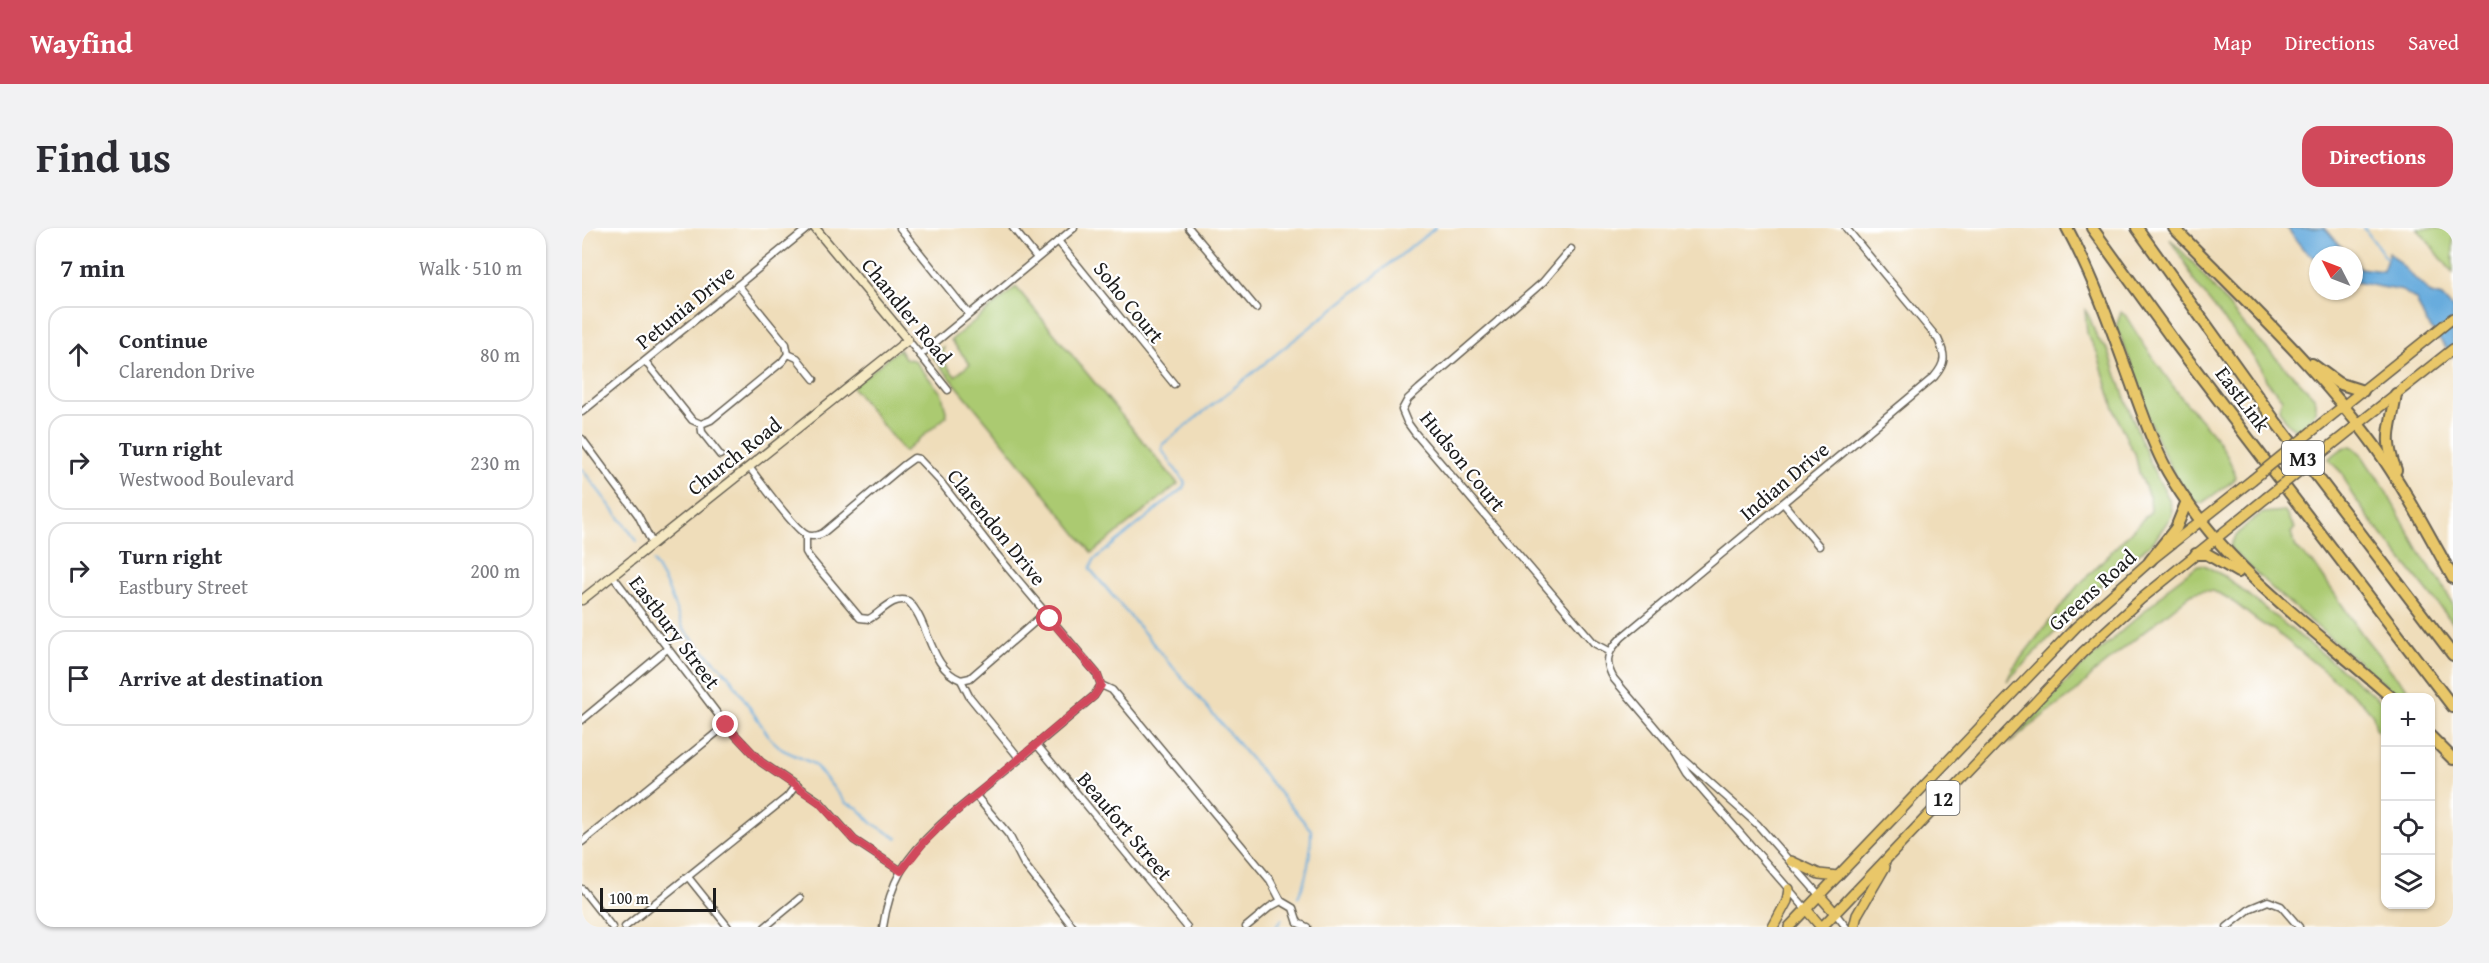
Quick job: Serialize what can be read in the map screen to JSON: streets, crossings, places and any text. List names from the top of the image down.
{
  "streets": {
    "highway": ["EastLink", "M3"],
    "main road": [
      "Chandler Road",
      "Church Road",
      "Greens Road",
      "12"
    ],
    "street": [
      "Soho Court",
      "Petunia Drive",
      "Hudson Court",
      "Indian Drive",
      "Clarendon Drive",
      "Eastbury Street",
      "Beaufort Street"
    ]
  },
  "crossings": [
    ["Chandler Road", "Church Road"],
    ["Church Road", "Eastbury Street"],
    ["Hudson Court", "Indian Drive"]
  ],
  "scale_bar": "100 m",
  "north": "top left",
  "page": {
    "header": "Wayfind",
    "nav": ["Map", "Directions", "Saved"],
    "title": "Find us",
    "buttons": "Directions",
    "heading": ["7 min", "Walk · 510 m"],
    "list": [
      ["Continue", "Clarendon Drive", "80 m"],
      ["Turn right", "Westwood Boulevard", "230 m"],
      ["Turn right", "Eastbury Street", "200 m"],
      "Arrive at destination"
    ],
    "map_buttons": ["+", "−"],
    "scale": "100 m"
  }
}
